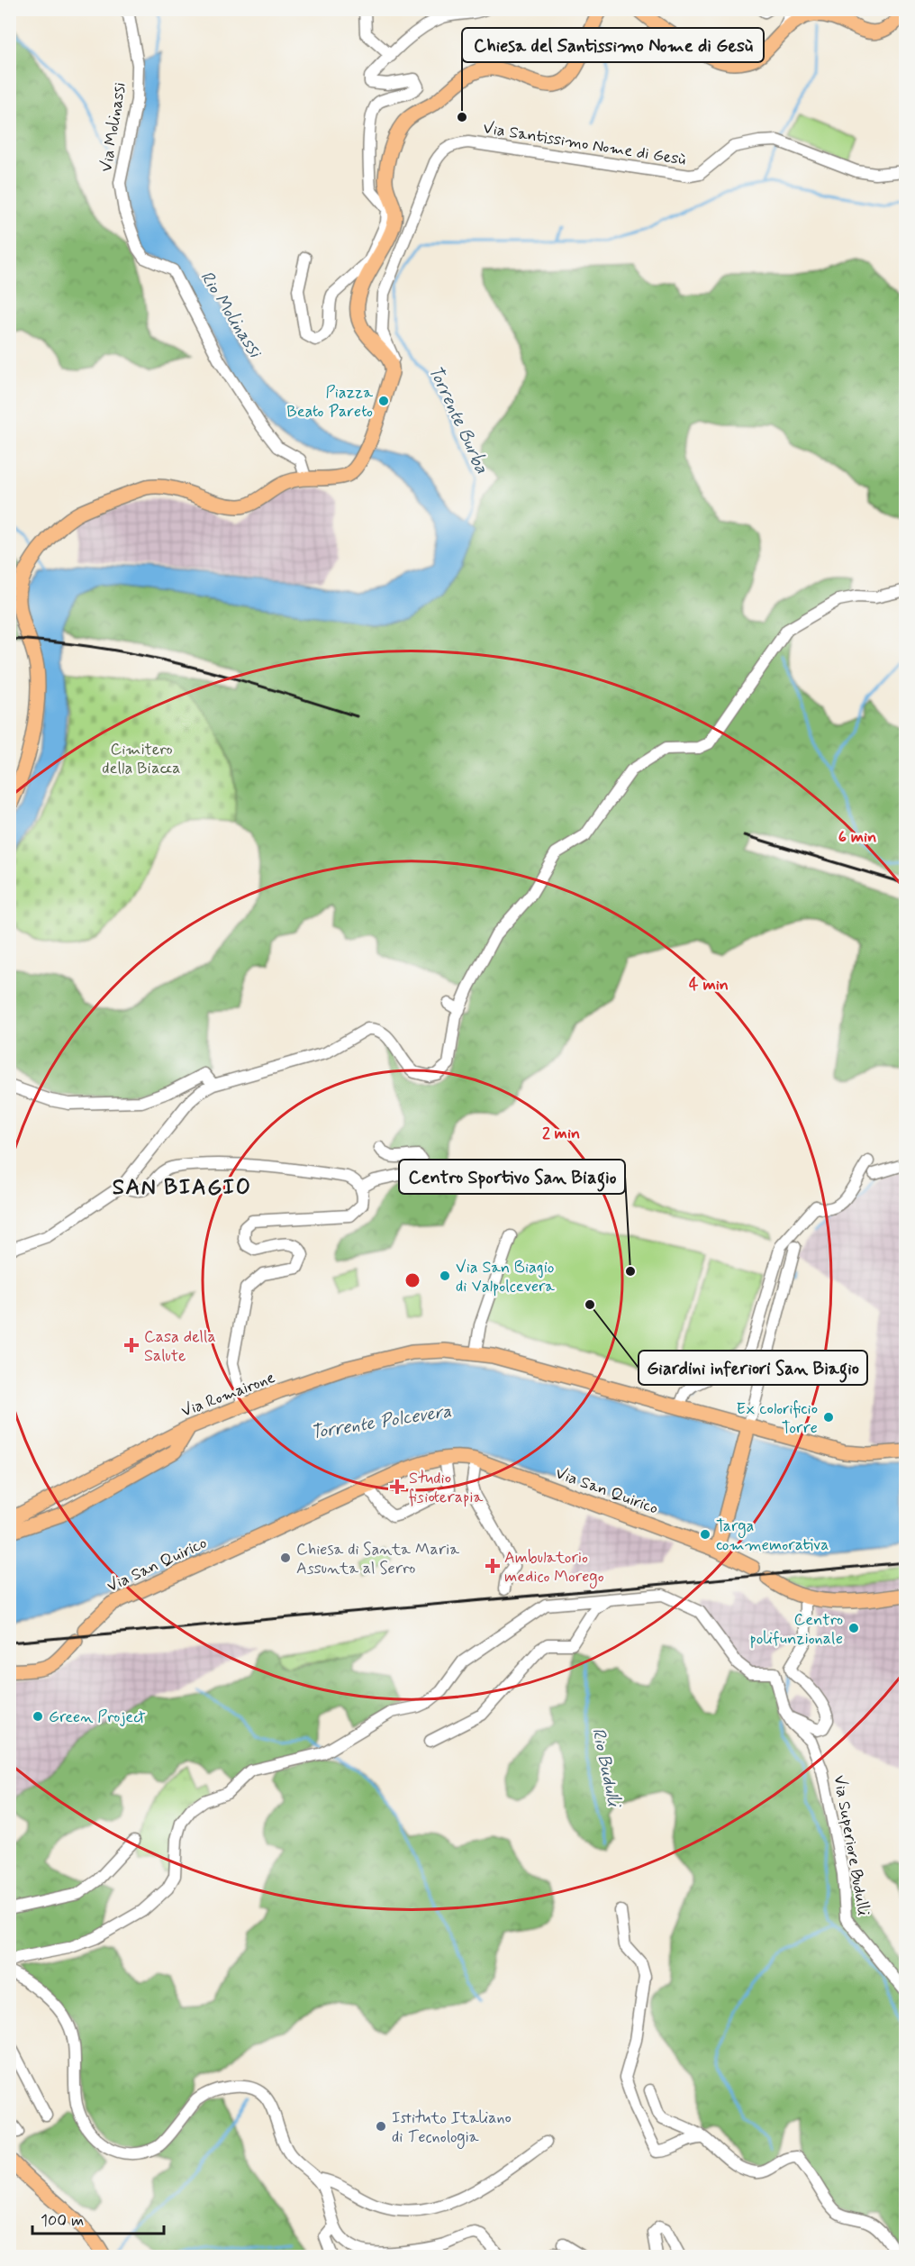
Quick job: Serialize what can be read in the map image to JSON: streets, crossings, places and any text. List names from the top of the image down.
{
  "streets": {
    "main road": ["Via Romairone", "Via San Quirico"],
    "street": ["Via Molinassi", "Via Santissimo Nome di Gesù", "Via Superiore Budulli"]
  },
  "districts": ["SAN BIAGIO"],
  "water": [
    "Rio Molinassi",
    "Torrente Burba",
    "Torrente Polcevera",
    "Rio Budulli"
  ],
  "parks": ["Cimitero della Biacca"],
  "places": {
    "other": [
      "Chiesa del Santissimo Nome di Gesù",
      "Piazza Beato Pareto",
      "Centro Sportivo San Biagio",
      "Via San Biagio di Valpolcevera",
      "Giardini inferiori San Biagio",
      "Ex colorificio Torre",
      "Targa commemorativa",
      "Chiesa di Santa Maria Assunta al Serro",
      "Centro polifunzionale",
      "Green Project",
      "Istituto Italiano di Tecnologia"
    ],
    "health": ["Casa della Salute", "Studio fisioterapia", "Ambulatorio medico Morego"]
  },
  "scale_bar": "100 m",
  "rings": ["6 min", "4 min", "2 min"]
}
